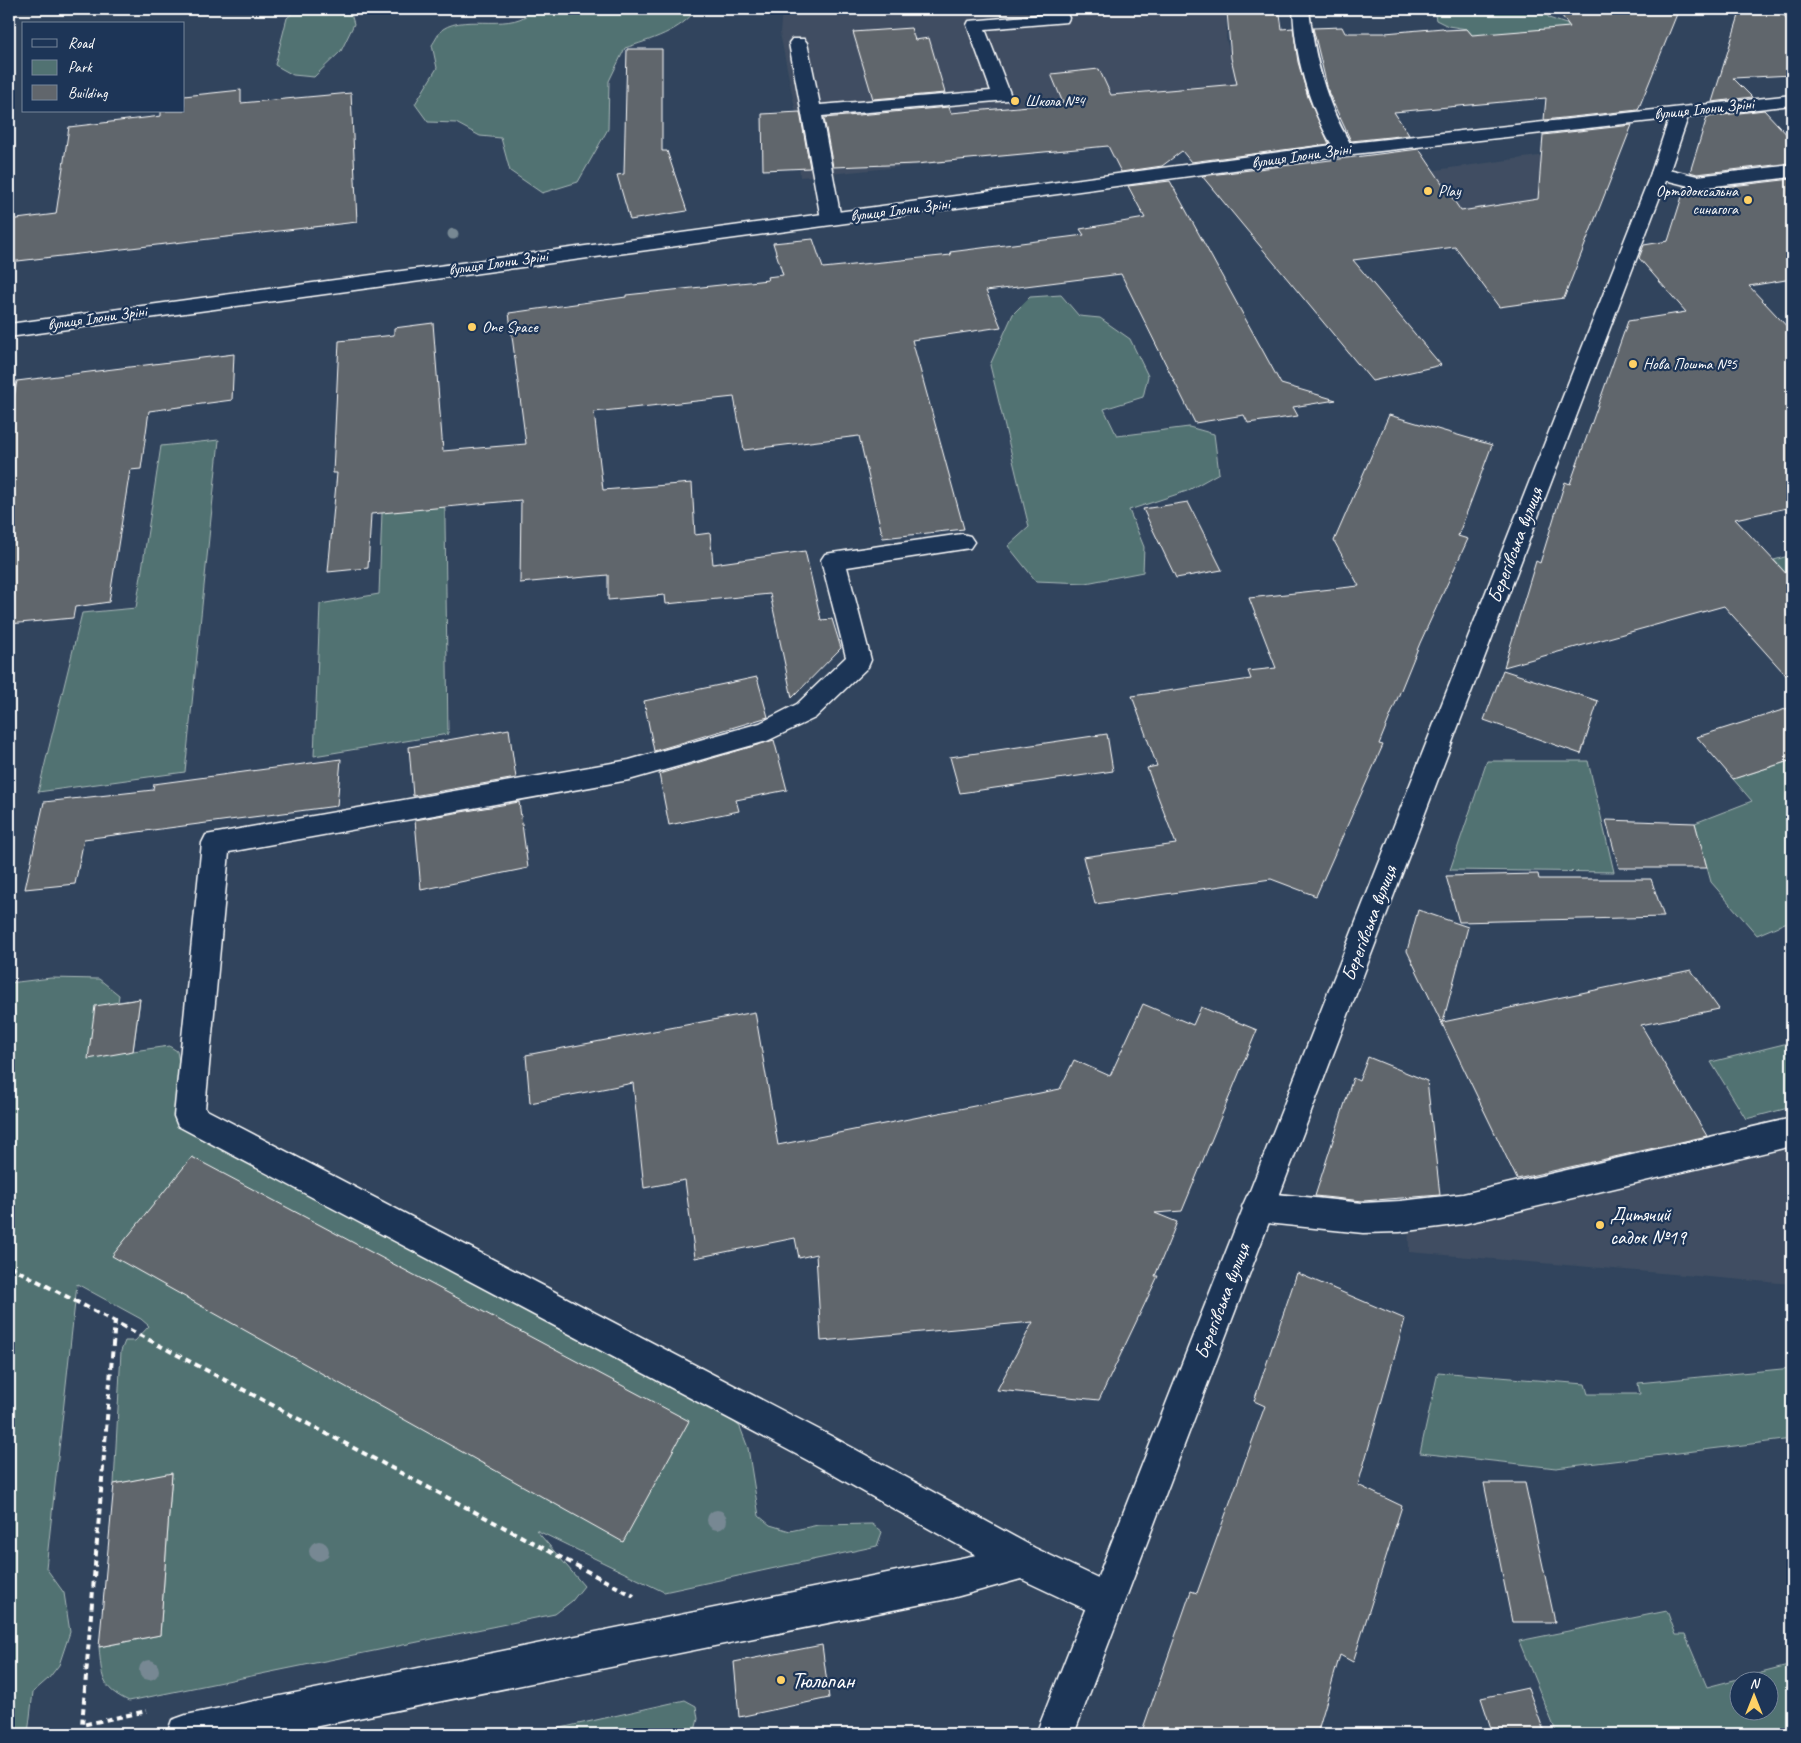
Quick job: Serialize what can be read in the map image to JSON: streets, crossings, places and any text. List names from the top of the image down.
{
  "streets": {
    "main road": ["вулиця Ілони Зріні", "Берегівська вулиця"]
  },
  "crossings": [
    ["вулиця Ілони Зріні", "Берегівська вулиця"]
  ],
  "places": [
    "Школа №4",
    "Play",
    "Ортодоксальна синагога",
    "One Space",
    "Нова Пошта №5",
    "Дитячий садок №19",
    "Тюльпан"
  ],
  "legend": ["Road", "Park", "Building"],
  "north": "top"
}
